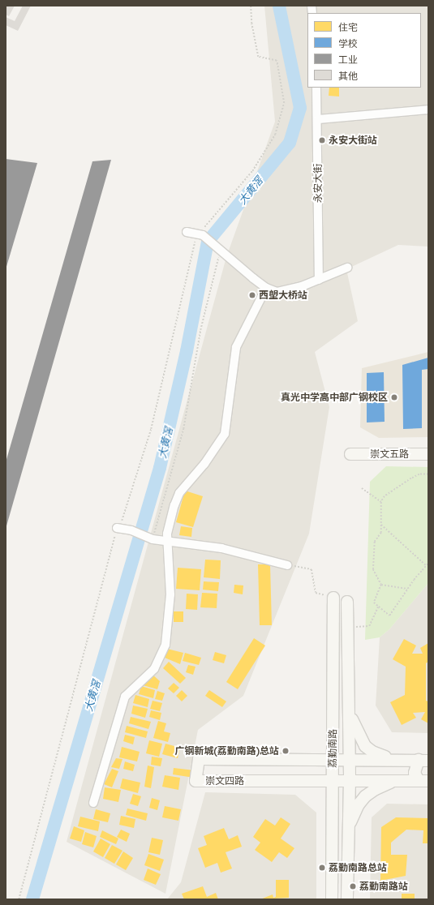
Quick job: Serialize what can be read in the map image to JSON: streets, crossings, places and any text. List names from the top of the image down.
{
  "streets": {
    "street": [
      "永安大街",
      "崇文五路",
      "荔勤南路",
      "崇文四路"
    ]
  },
  "crossings": [
    ["荔勤南路", "崇文四路"]
  ],
  "water": ["大黄滘"],
  "places": [
    "永安大街站",
    "西塱大桥站",
    "真光中学高中部广钢校区",
    "广钢新城(荔勤南路)总站",
    "荔勤南路总站",
    "荔勤南路站"
  ],
  "legend": [
    "住宅",
    "学校",
    "工业",
    "其他"
  ]
}
